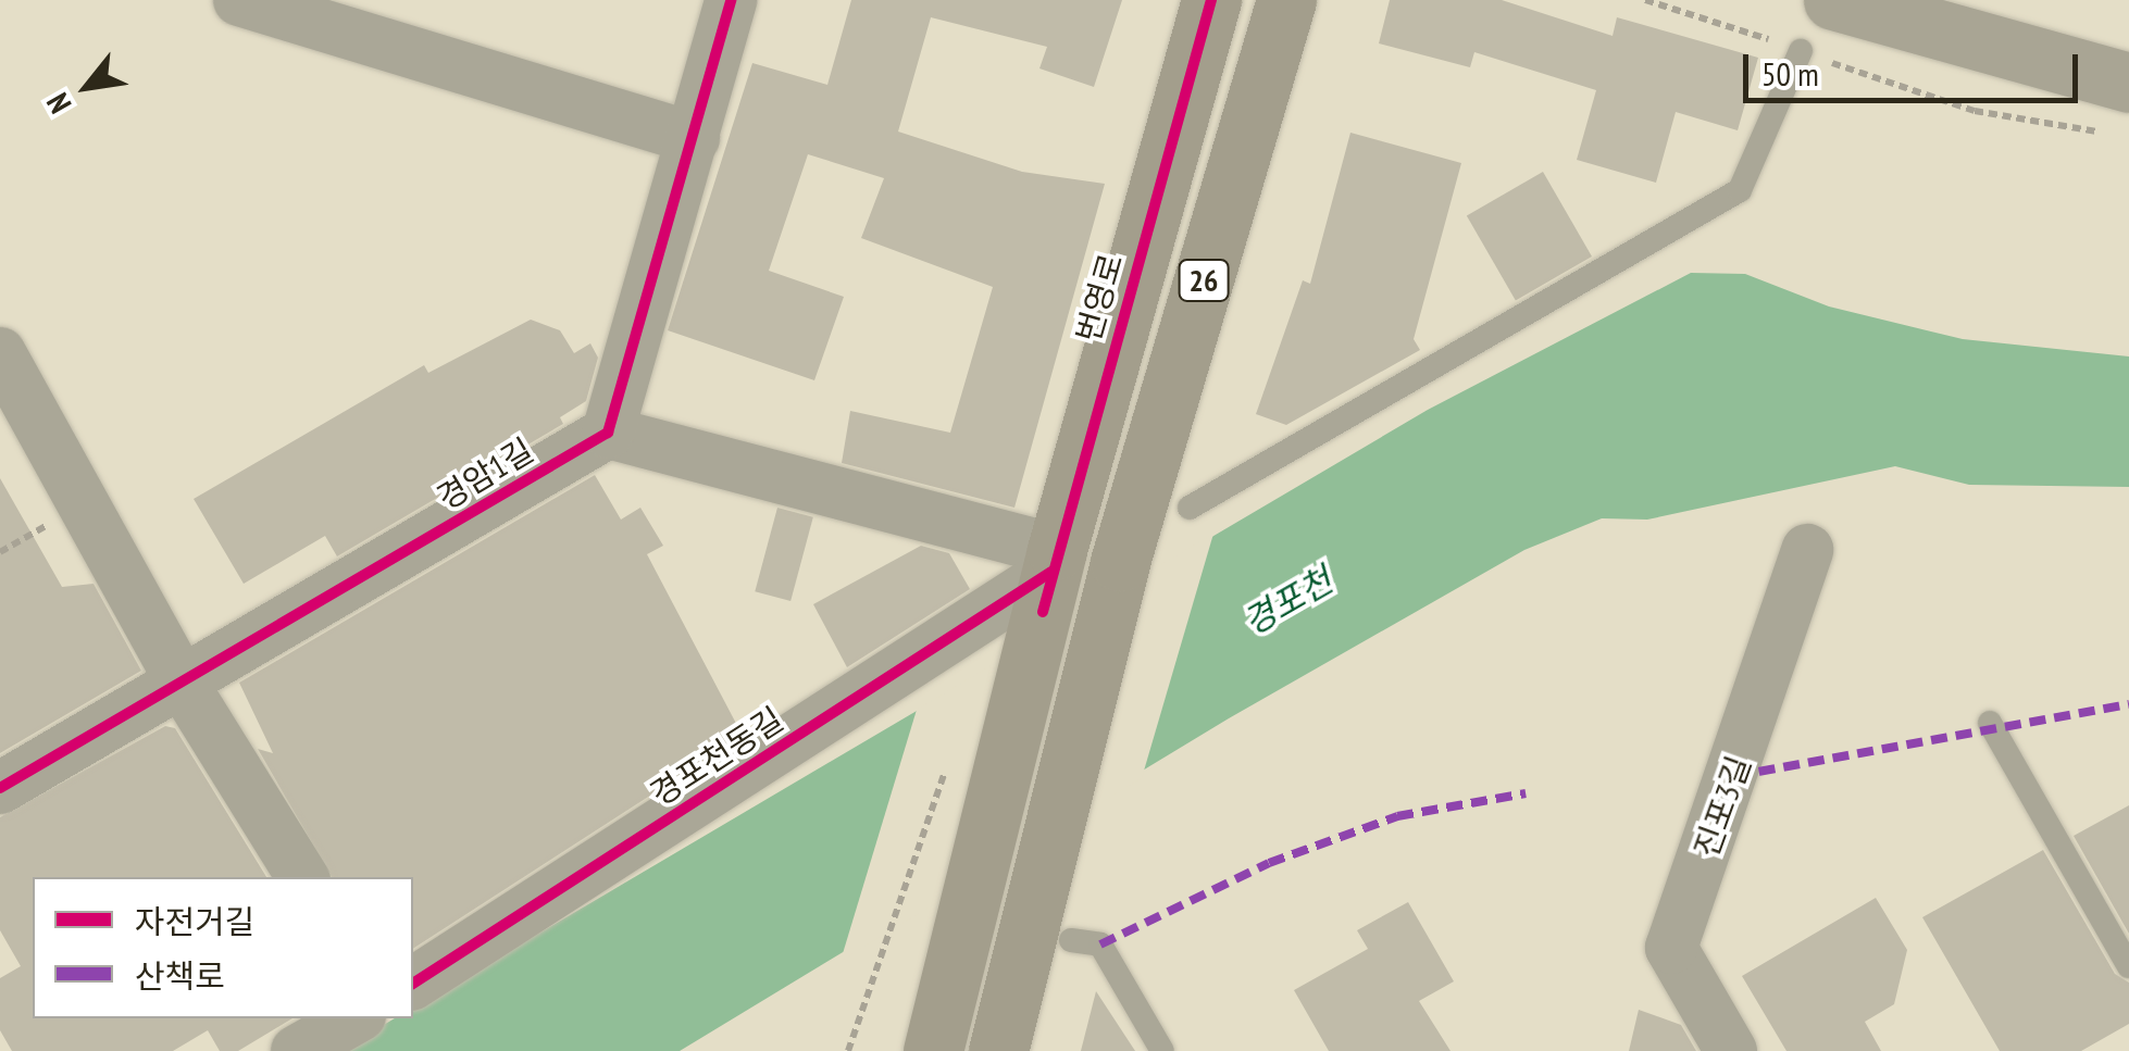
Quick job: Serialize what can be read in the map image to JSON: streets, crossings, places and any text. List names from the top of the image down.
{
  "streets": {
    "main road": ["26", "번영로"],
    "street": ["경암1길", "경포천동길", "진포3길"]
  },
  "crossings": [
    ["번영로", "경포천동길"]
  ],
  "water": ["경포천"],
  "legend": ["자전거길", "산책로"],
  "scale_bar": "50 m",
  "north": "bottom left"
}
